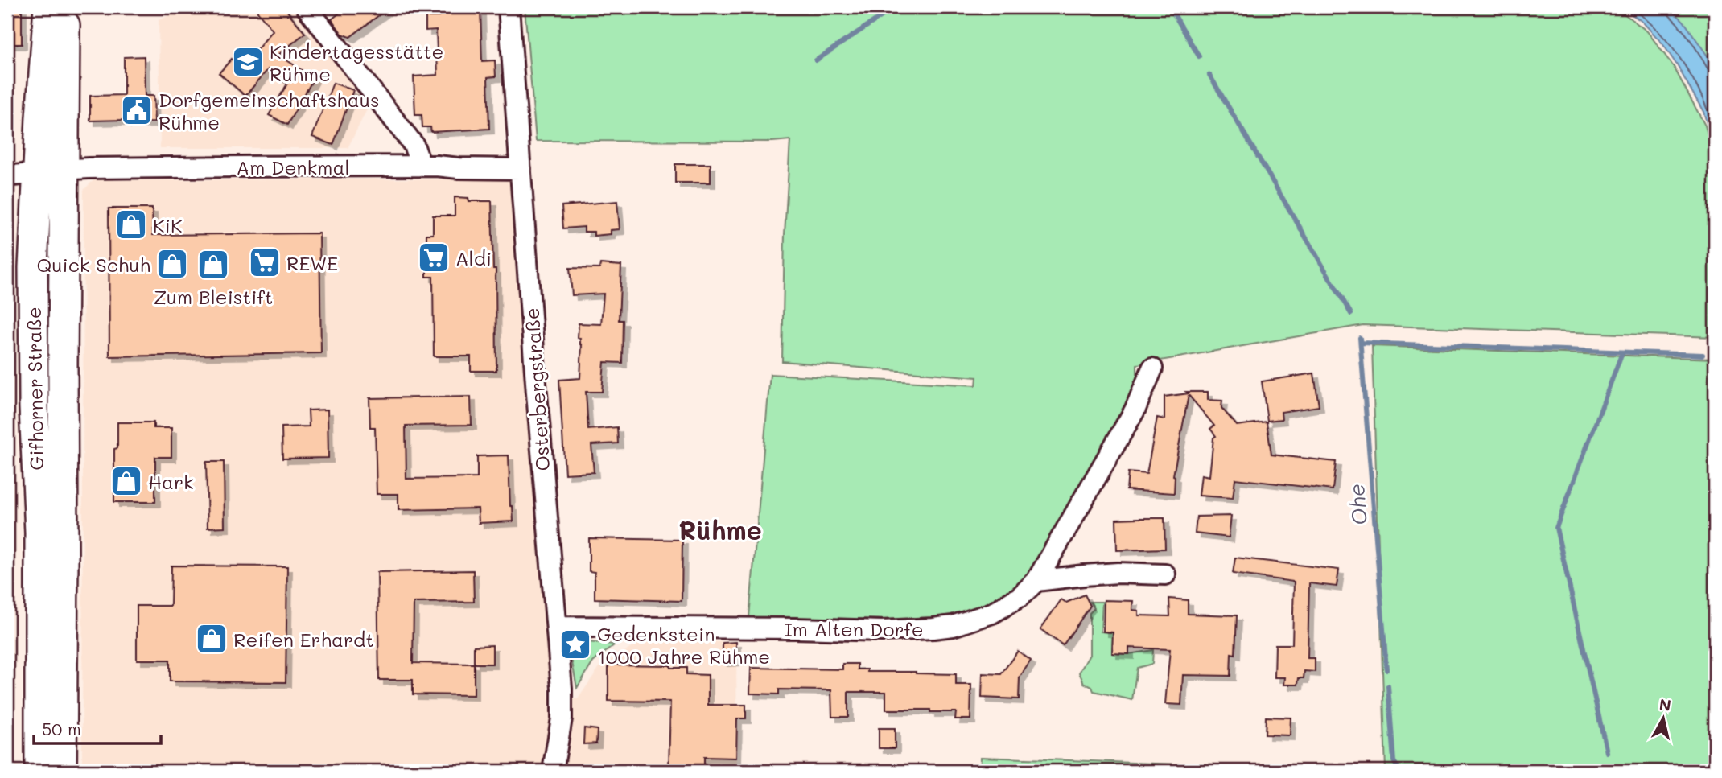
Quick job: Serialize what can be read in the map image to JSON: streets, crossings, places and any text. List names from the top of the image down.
{
  "streets": {
    "main road": ["Gifhorner Straße"],
    "street": ["Am Denkmal", "Osterbergstraße", "Im Alten Dorfe"]
  },
  "crossings": [
    ["Am Denkmal", "Gifhorner Straße"],
    ["Am Denkmal", "Osterbergstraße"],
    ["Osterbergstraße", "Im Alten Dorfe"]
  ],
  "districts": ["Rühme"],
  "water": ["Ohe"],
  "places": {
    "school or university": ["Kindertagesstätte Rühme"],
    "public building": ["Dorfgemeinschaftshaus Rühme"],
    "shop": [
      "KiK",
      "Quick Schuh",
      "Zum Bleistift",
      "Hark",
      "Reifen Erhardt"
    ],
    "supermarket": ["Aldi", "REWE"],
    "place": ["Gedenkstein 1000 Jahre Rühme"]
  },
  "scale_bar": "50 m",
  "north": "top"
}
